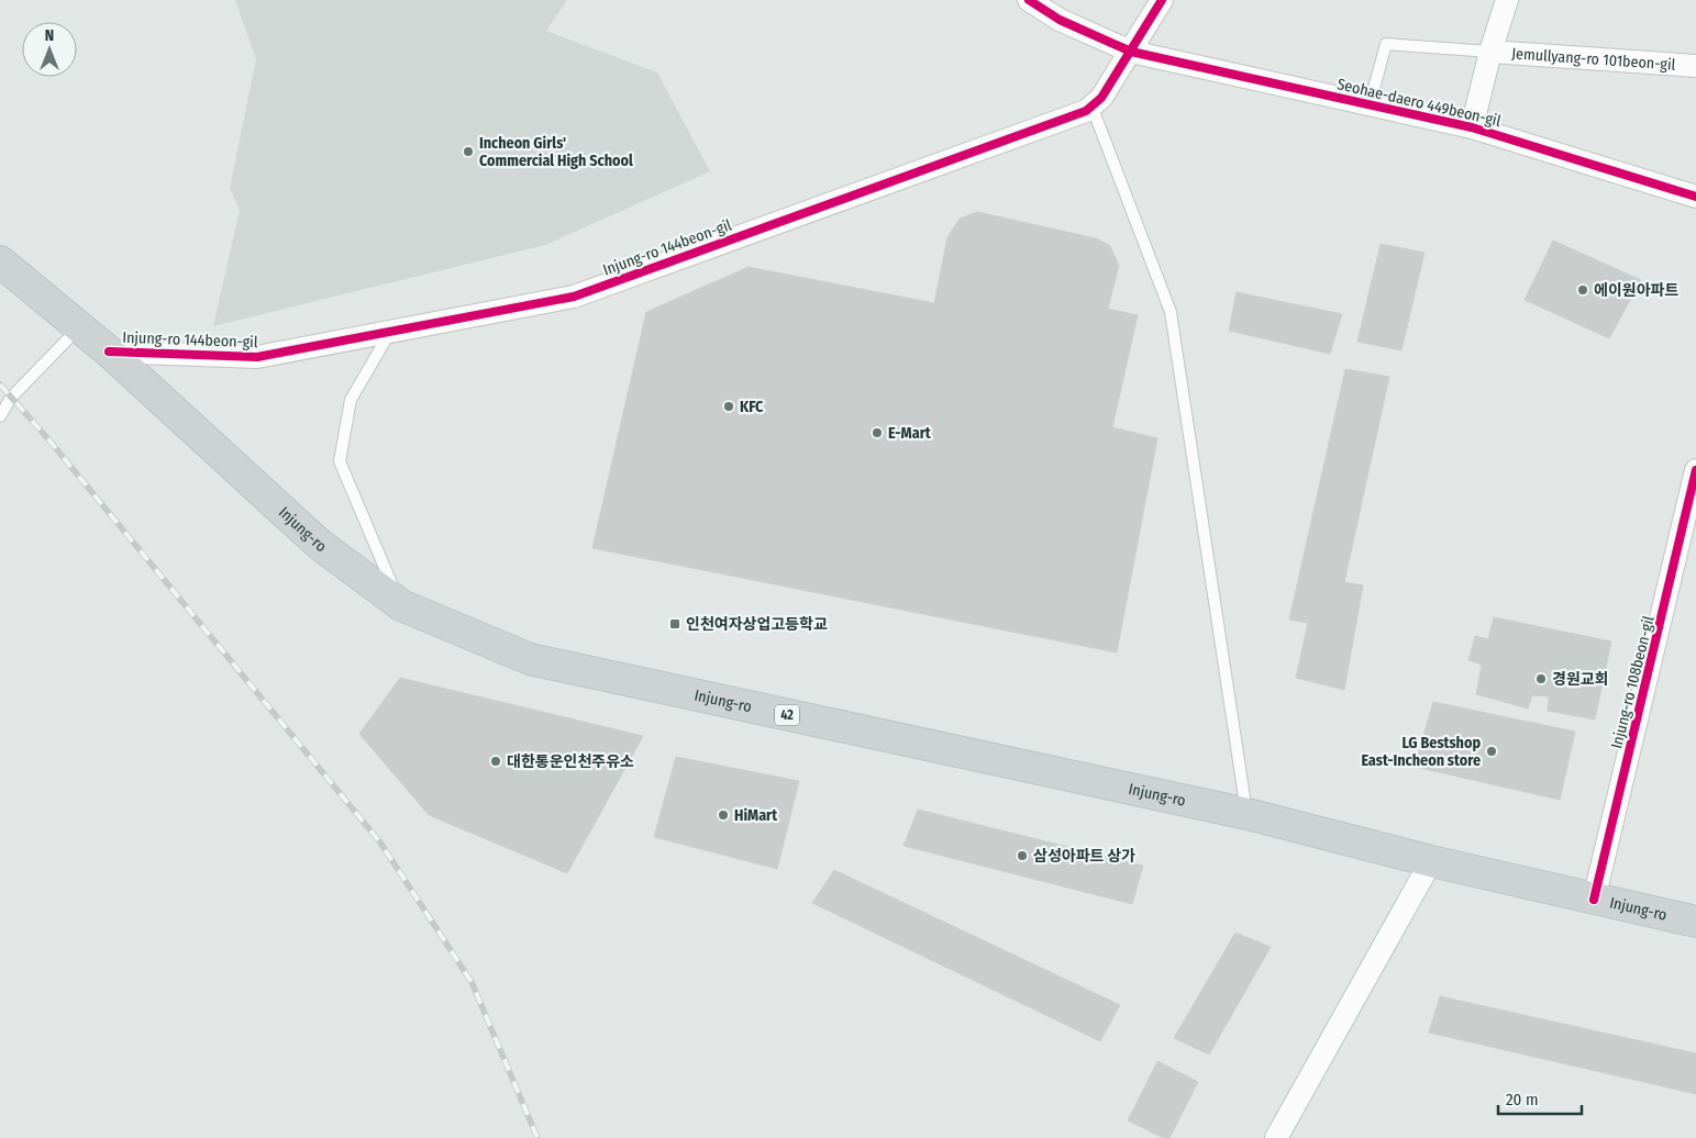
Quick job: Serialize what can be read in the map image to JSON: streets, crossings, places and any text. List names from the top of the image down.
{
  "streets": {
    "main road": ["Injung-ro", "42"],
    "street": [
      "Jemullyang-ro 101beon-gil",
      "Seohae-daero 449beon-gil",
      "Injung-ro 144beon-gil",
      "Injung-ro 108beon-gil"
    ]
  },
  "crossings": [
    ["Seohae-daero 449beon-gil", "Injung-ro 144beon-gil"],
    ["Injung-ro 144beon-gil", "Injung-ro"],
    ["Injung-ro", "Injung-ro 108beon-gil"]
  ],
  "places": {
    "other": [
      "Incheon Girls' Commercial High School",
      "에이원아파트",
      "KFC",
      "E-Mart",
      "경원교회",
      "LG Bestshop East-Incheon store",
      "대한통운인천주유소",
      "HiMart",
      "삼성아파트 상가"
    ],
    "transit": ["인천여자상업고등학교"]
  },
  "scale_bar": "20 m",
  "north": "top"
}
